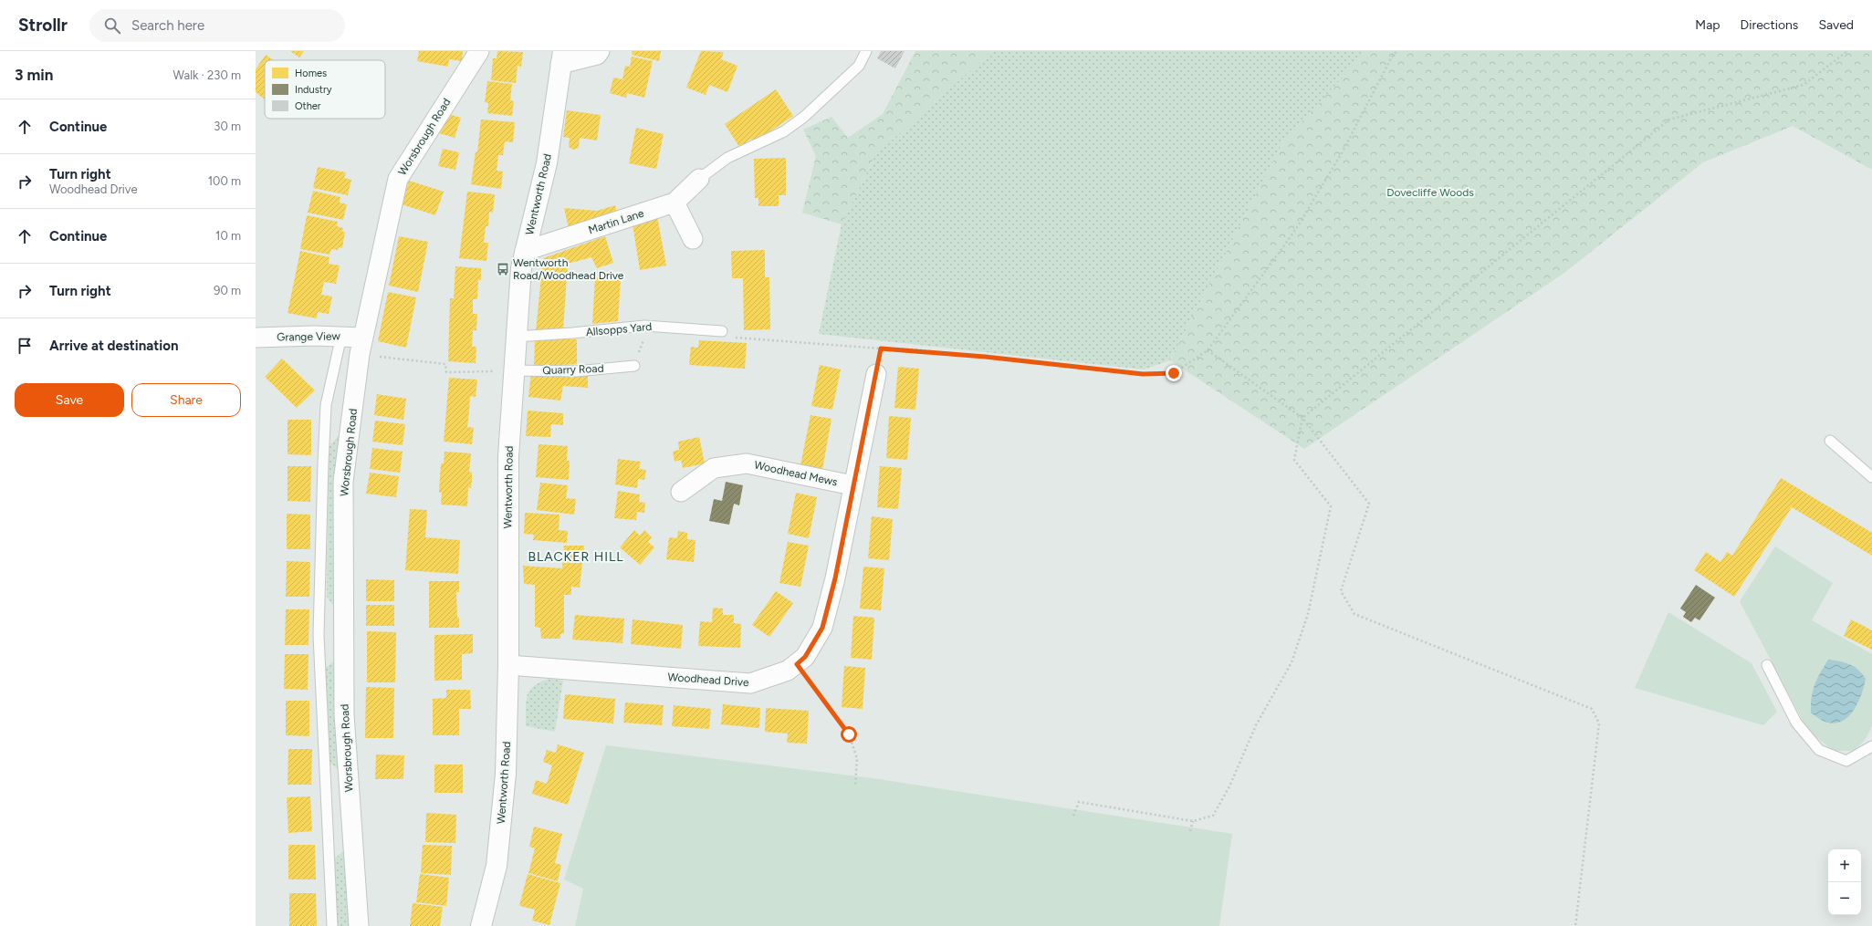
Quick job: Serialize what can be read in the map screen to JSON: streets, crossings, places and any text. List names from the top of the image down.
{
  "streets": {
    "street": [
      "Worsbrough Road",
      "Wentworth Road",
      "Martin Lane",
      "Grange View",
      "Woodhead Mews",
      "Woodhead Drive"
    ],
    "lane": ["Allsopps Yard", "Quarry Road"]
  },
  "crossings": [
    ["Worsbrough Road", "Grange View"],
    ["Wentworth Road", "Martin Lane"],
    ["Wentworth Road", "Allsopps Yard"],
    ["Wentworth Road", "Quarry Road"],
    ["Wentworth Road", "Woodhead Drive"],
    ["Woodhead Mews", "Woodhead Drive"]
  ],
  "districts": ["BLACKER HILL"],
  "parks": ["Dovecliffe Woods"],
  "places": {
    "bus stop": ["Wentworth Road/Woodhead Drive"]
  },
  "legend": ["Homes", "Industry", "Other"],
  "page": {
    "header": "Strollr",
    "search": "Search here",
    "nav": ["Map", "Directions", "Saved"],
    "heading": ["3 min", "Walk · 230 m"],
    "list": [
      ["Continue", "30 m"],
      ["Turn right", "Woodhead Drive", "100 m"],
      ["Continue", "10 m"],
      ["Turn right", "90 m"],
      "Arrive at destination"
    ],
    "buttons": ["Save", "Share"],
    "map_buttons": ["+", "−"]
  }
}
